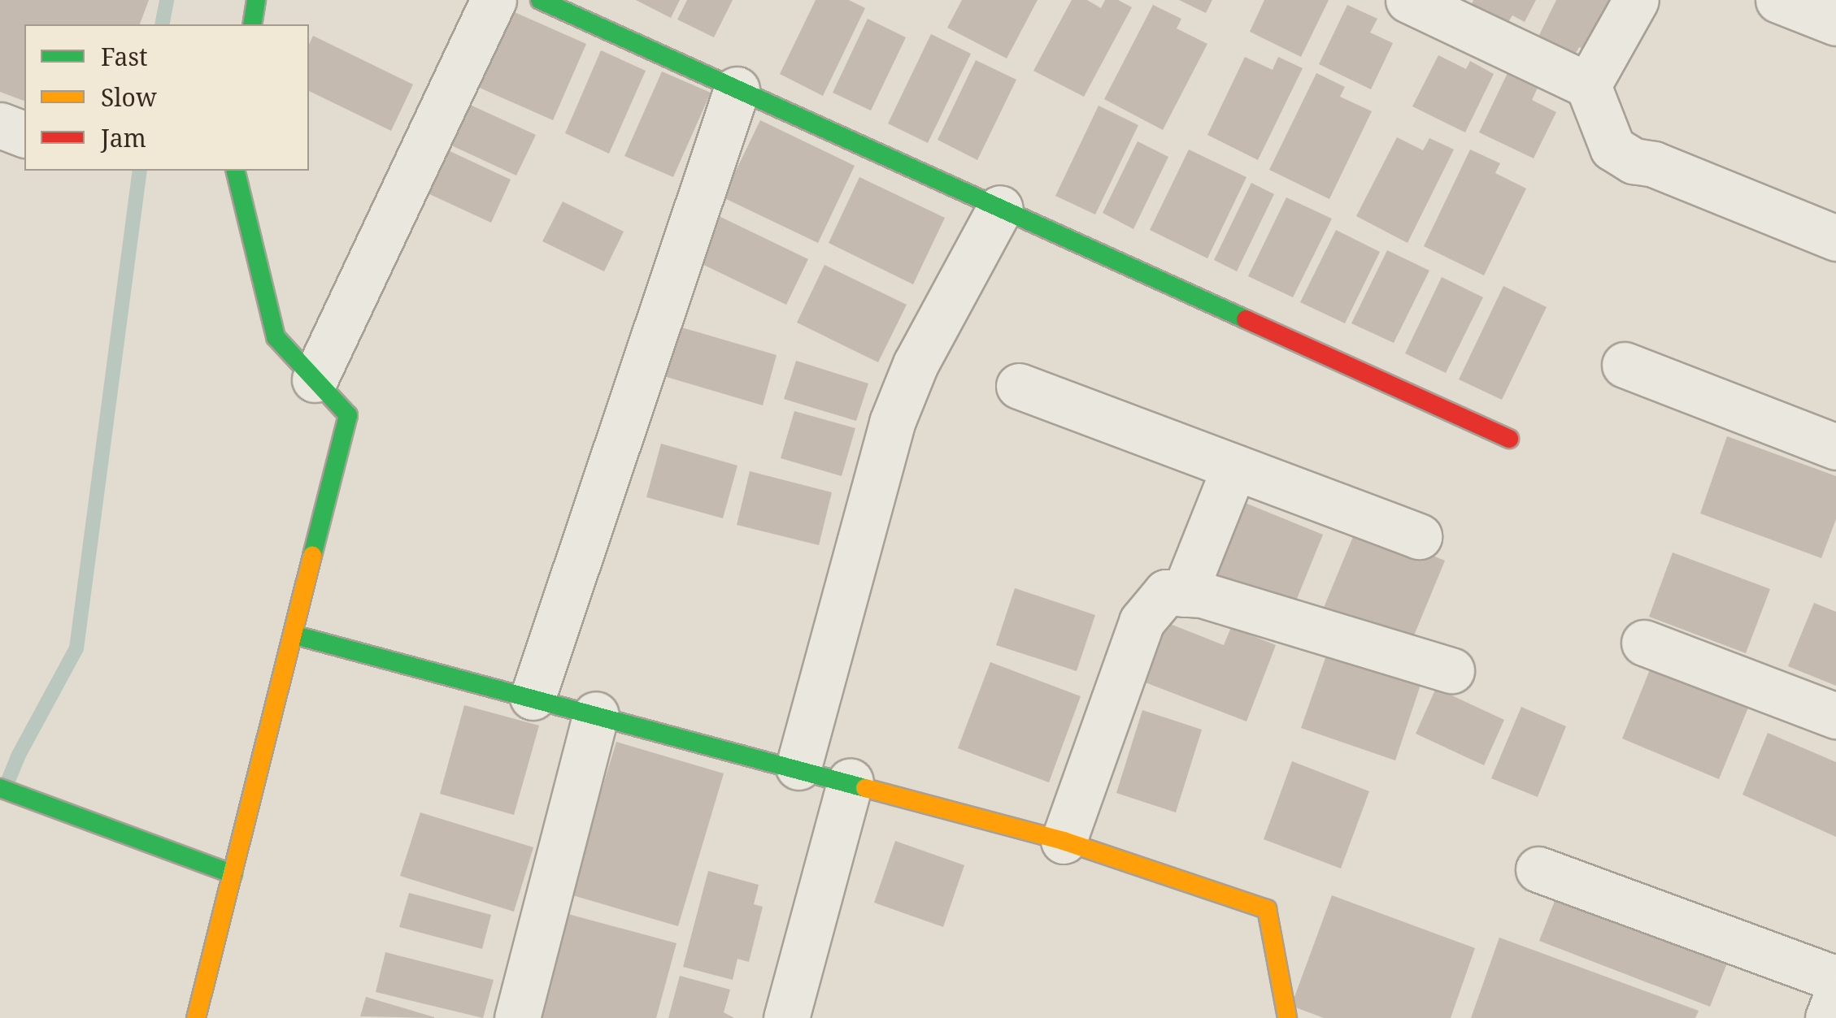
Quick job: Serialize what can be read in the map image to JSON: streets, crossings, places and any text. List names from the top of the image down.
{
  "legend": ["Fast", "Slow", "Jam"]
}
